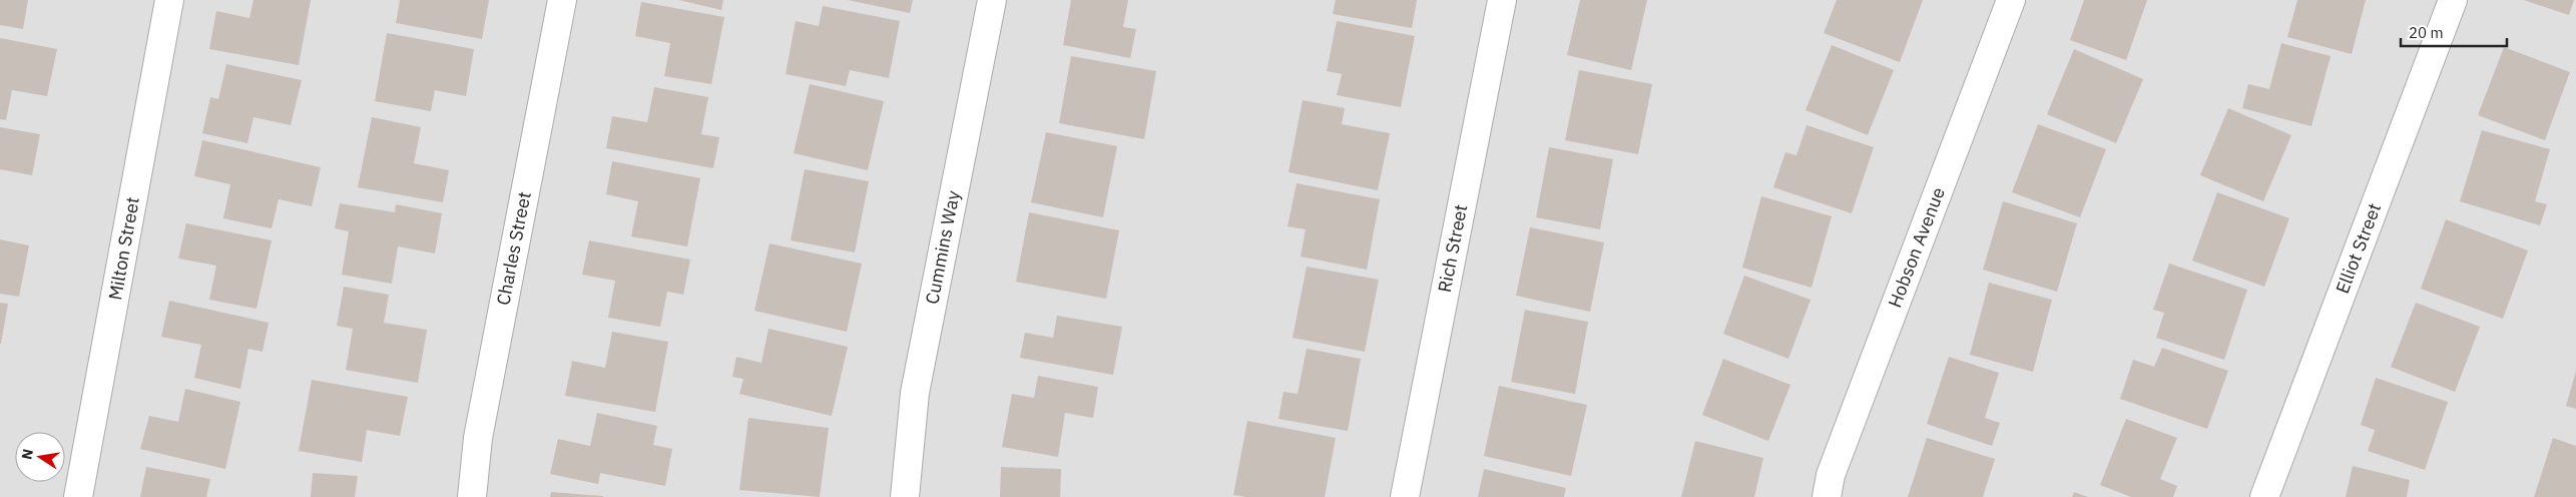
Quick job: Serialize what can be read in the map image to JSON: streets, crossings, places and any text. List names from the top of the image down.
{
  "streets": {
    "street": [
      "Cummins Way",
      "Hobson Avenue",
      "Milton Street",
      "Charles Street",
      "Rich Street",
      "Elliot Street"
    ]
  },
  "scale_bar": "20 m",
  "north": "left"
}
